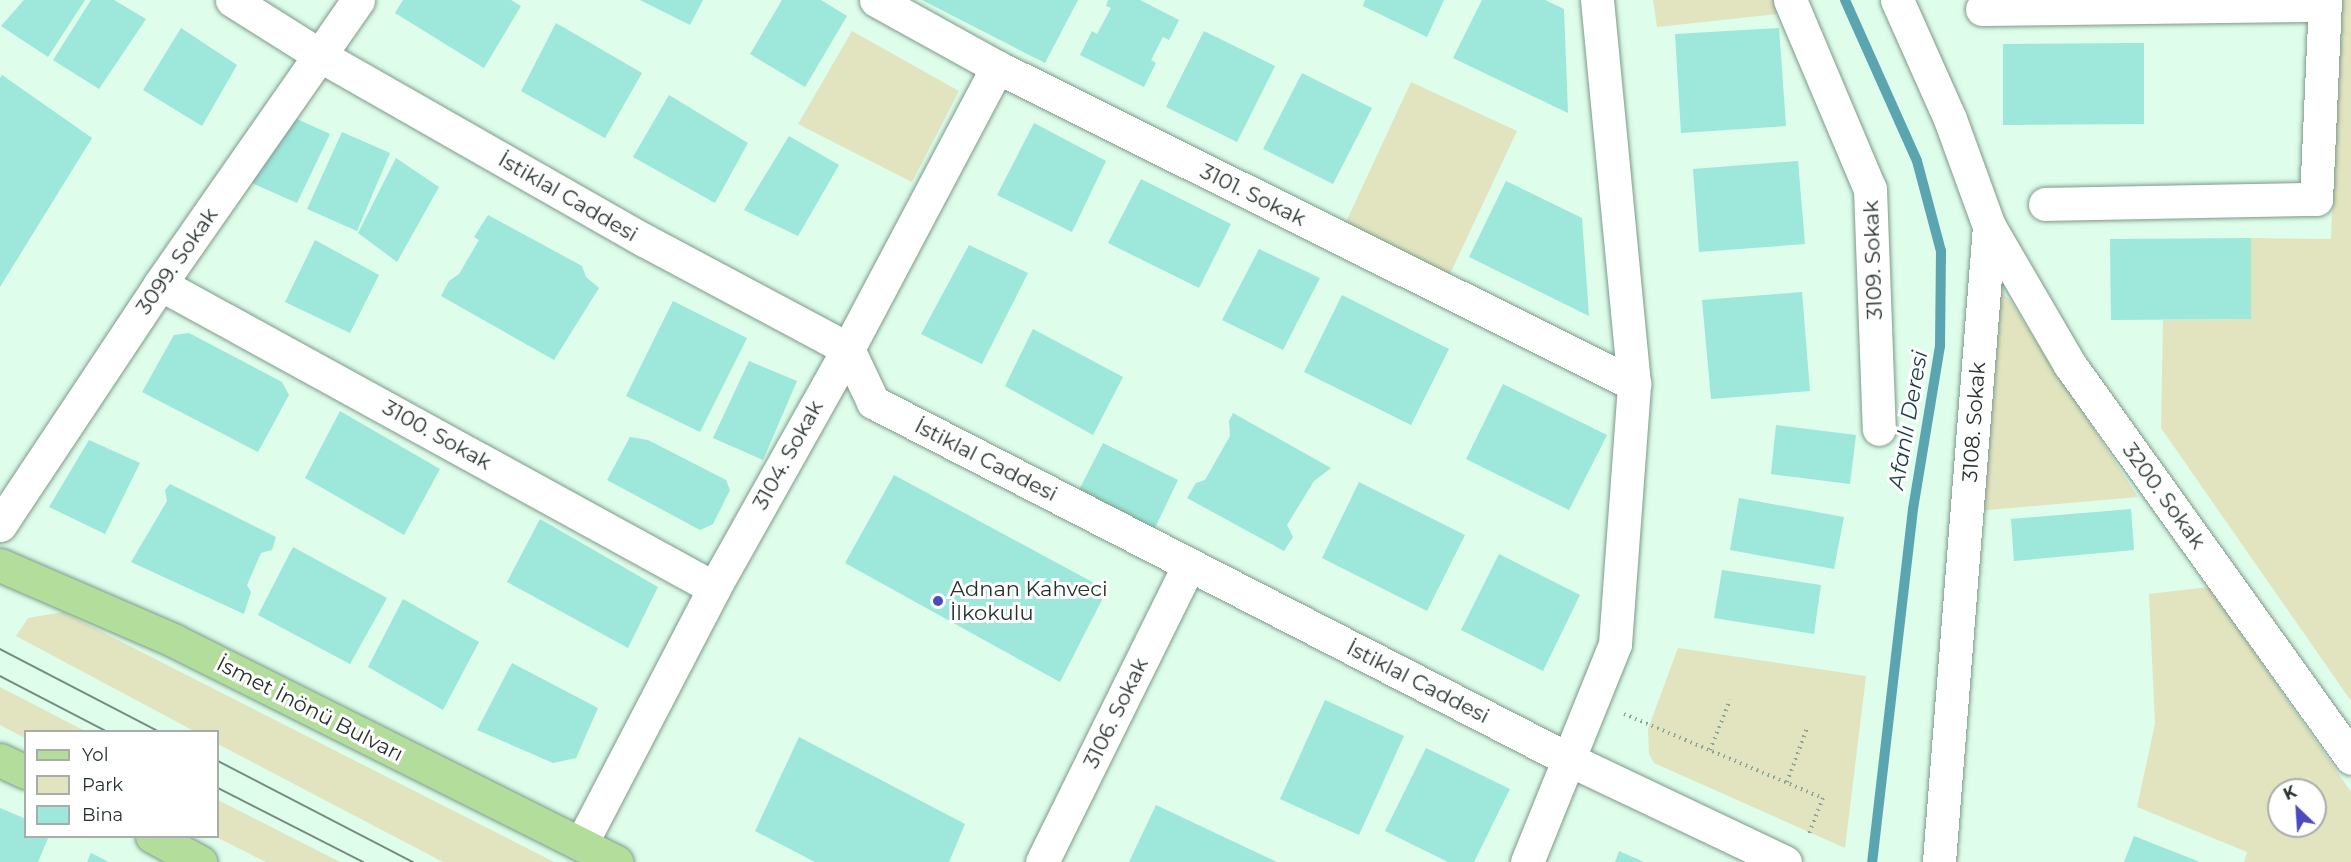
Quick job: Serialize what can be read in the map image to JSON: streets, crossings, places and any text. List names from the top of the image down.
{
  "streets": {
    "main road": ["İsmet İnönü Bulvarı"],
    "street": [
      "3101. Sokak",
      "İstiklal Caddesi",
      "3109. Sokak",
      "3099. Sokak",
      "3108. Sokak",
      "3100. Sokak",
      "3104. Sokak",
      "3200. Sokak",
      "3106. Sokak"
    ]
  },
  "crossings": [
    ["3101. Sokak", "3104. Sokak"],
    ["İstiklal Caddesi", "3099. Sokak"],
    ["İstiklal Caddesi", "3104. Sokak"],
    ["İstiklal Caddesi", "3106. Sokak"],
    ["3099. Sokak", "3100. Sokak"],
    ["3108. Sokak", "3200. Sokak"],
    ["3100. Sokak", "3104. Sokak"],
    ["3104. Sokak", "İsmet İnönü Bulvarı"]
  ],
  "water": ["Afanlı Deresi"],
  "places": ["Adnan Kahveci İlkokulu"],
  "legend": ["Yol", "Park", "Bina"],
  "north": "top left"
}
